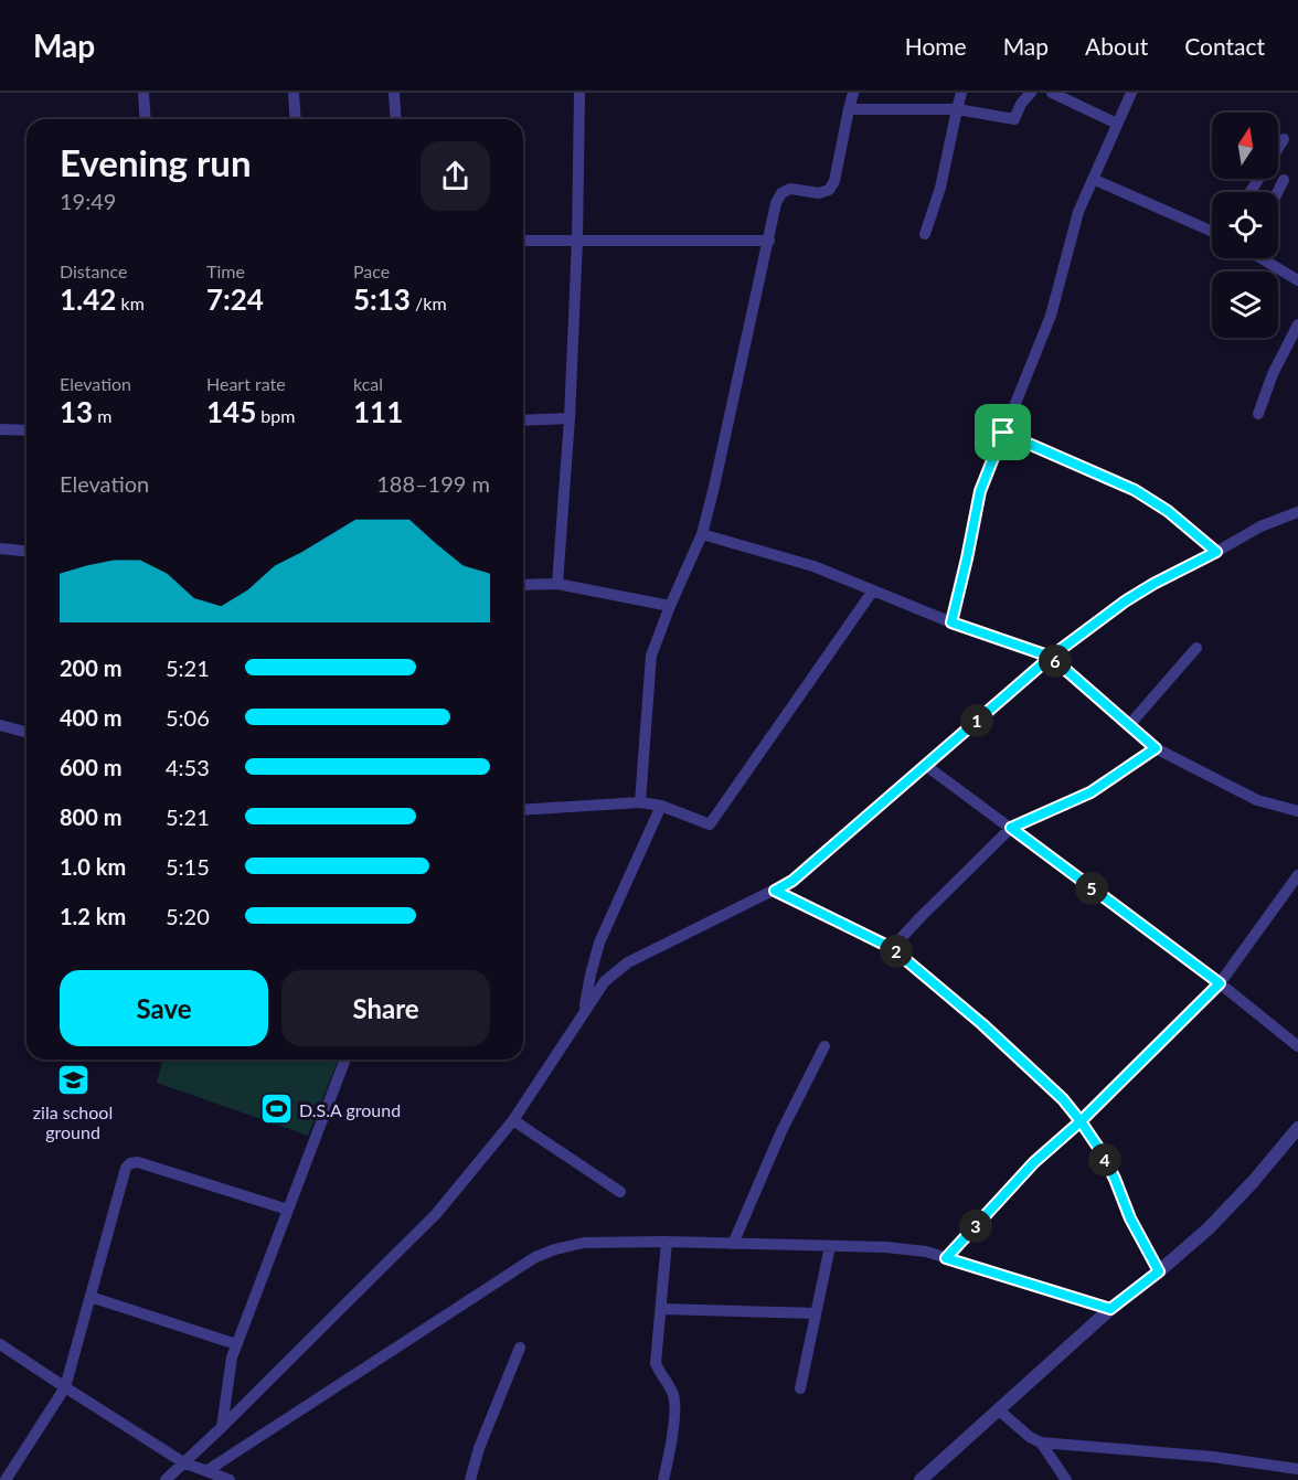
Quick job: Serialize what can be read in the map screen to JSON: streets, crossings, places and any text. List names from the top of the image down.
{
  "places": {
    "school or university": ["zila school ground"],
    "sports": ["D.S.A ground"]
  },
  "north": "top",
  "page": {
    "header": "Map",
    "nav": [
      "Home",
      "Map",
      "About",
      "Contact"
    ],
    "heading": ["Evening run", "19:49"],
    "stats": [
      ["Distance", "1.42 km"],
      ["Time", "7:24"],
      ["Pace", "5:13 /km"],
      ["Elevation", "13 m"],
      ["Heart rate", "145 bpm"],
      ["kcal", "111"]
    ],
    "chart": ["Elevation", "188–199 m"],
    "list": [
      {
        "name": "200 m",
        "note": "5:21"
      },
      {
        "name": "400 m",
        "note": "5:06"
      },
      {
        "name": "600 m",
        "note": "4:53"
      },
      {
        "name": "800 m",
        "note": "5:21"
      },
      {
        "name": "1.0 km",
        "note": "5:15"
      },
      {
        "name": "1.2 km",
        "note": "5:20"
      }
    ],
    "pins": [
      "6",
      "1",
      "5",
      "2",
      "4",
      "3"
    ],
    "buttons": ["Save", "Share"]
  }
}
